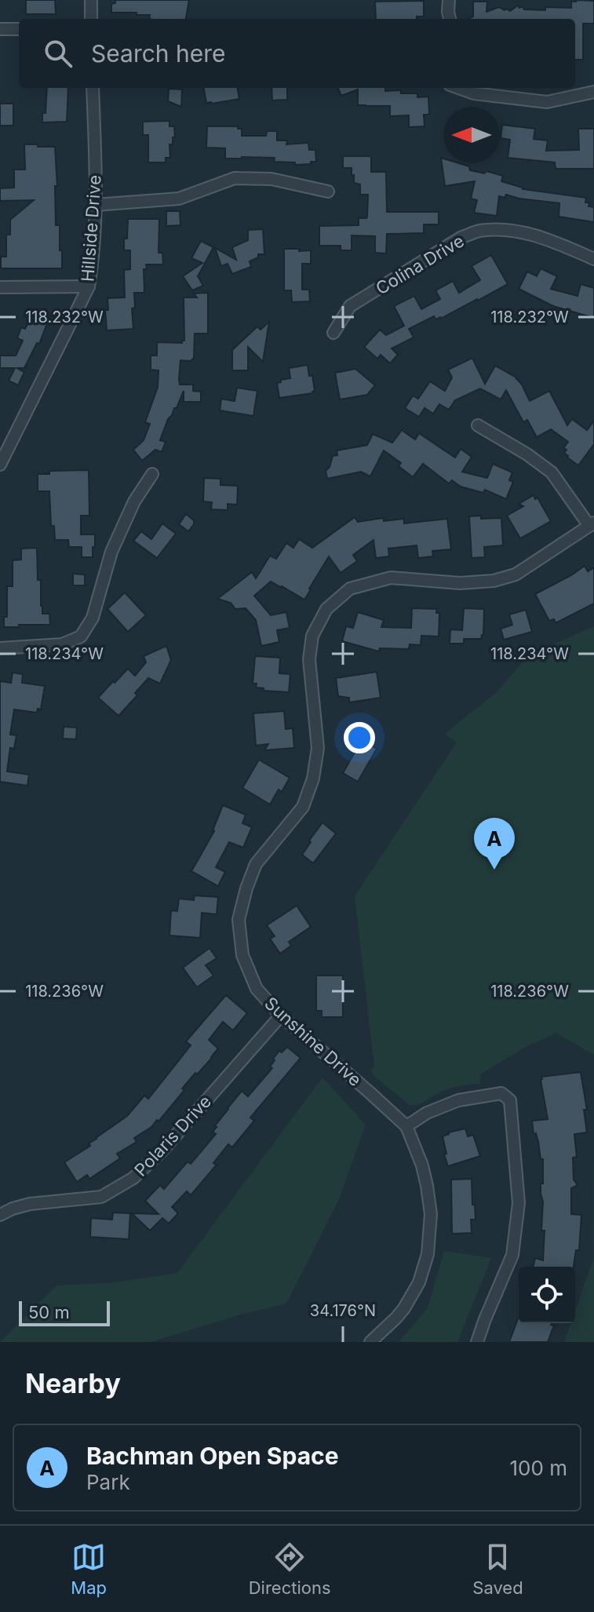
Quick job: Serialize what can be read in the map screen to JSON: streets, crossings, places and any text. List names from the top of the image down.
{
  "streets": {
    "street": [
      "Hillside Drive",
      "Colina Drive",
      "Sunshine Drive",
      "Polaris Drive"
    ]
  },
  "crossings": [
    ["Sunshine Drive", "Polaris Drive"]
  ],
  "scale_bar": "50 m",
  "north": "left",
  "page": {
    "search": "Search here",
    "pins": "A",
    "scale": "50 m",
    "heading": "Nearby",
    "list": [
      {
        "mark": "A",
        "name": "Bachman Open Space",
        "note": "Park",
        "value": "100 m"
      }
    ],
    "nav": ["Map", "Directions", "Saved"]
  },
  "coordinates": [
    "118.232°W",
    "118.234°W",
    "118.236°W",
    "34.176°N"
  ]
}
